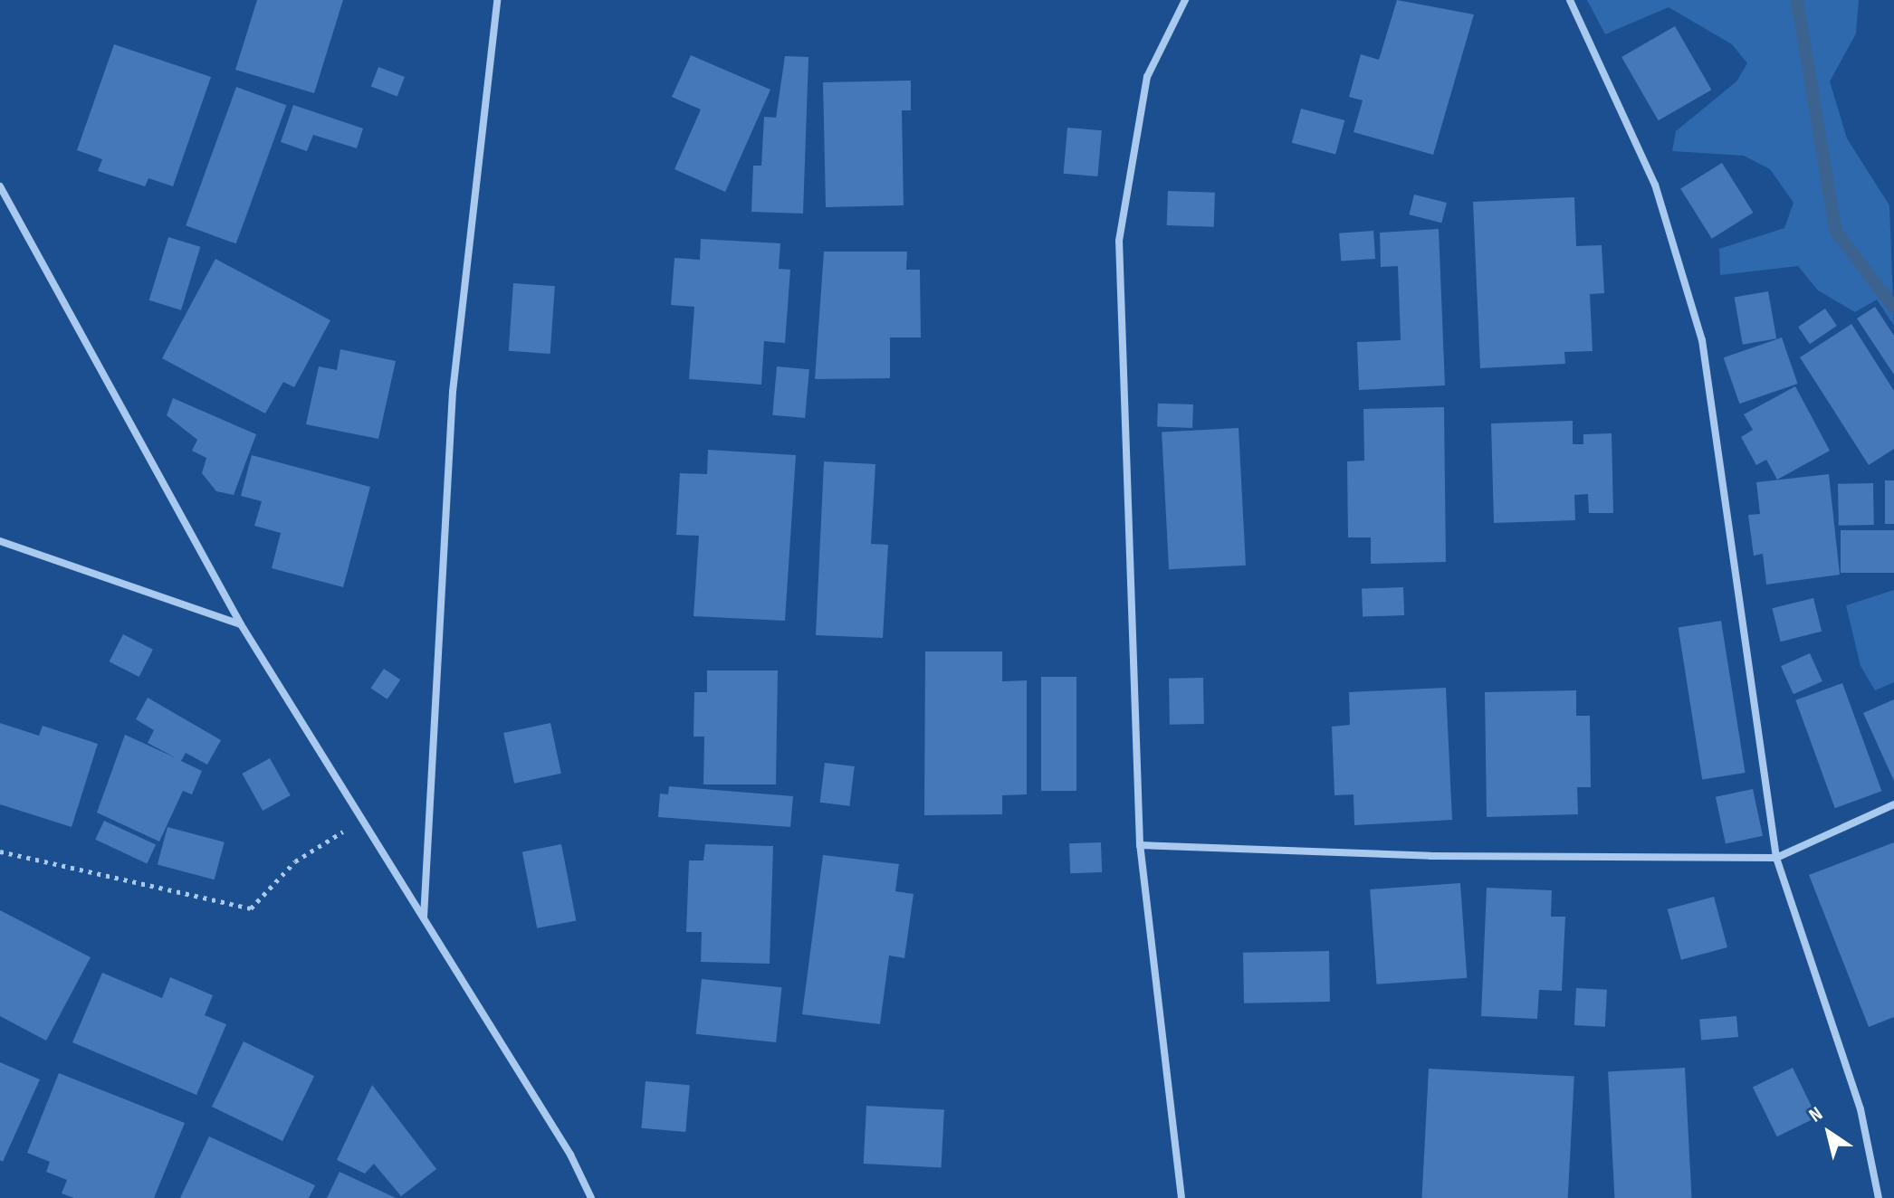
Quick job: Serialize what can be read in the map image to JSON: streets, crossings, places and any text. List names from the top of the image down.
{
  "north": "top left"
}
